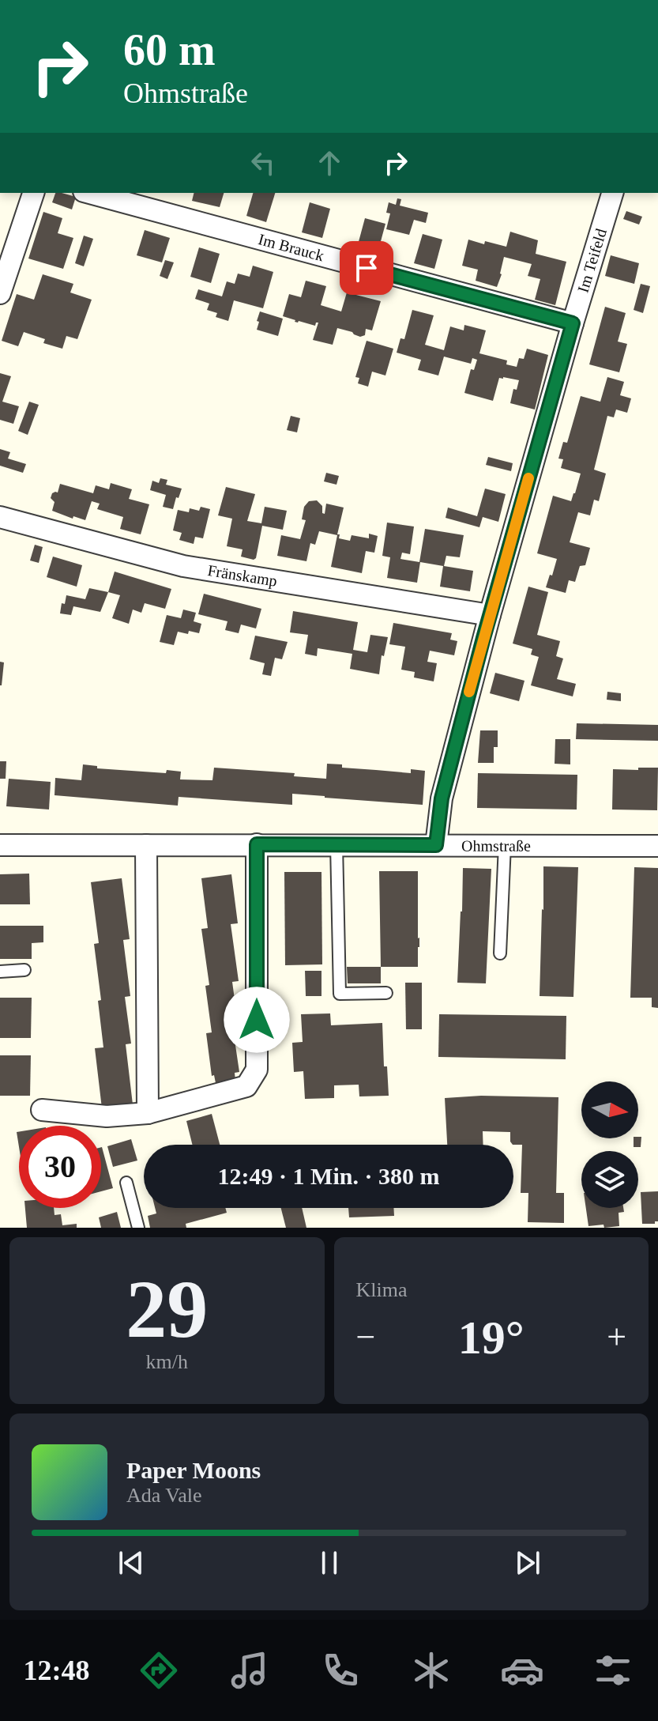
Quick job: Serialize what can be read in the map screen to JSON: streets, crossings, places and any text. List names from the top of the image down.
{
  "streets": {
    "street": [
      "Im Brauck",
      "Im Teifeld",
      "Fränskamp",
      "Ohmstraße"
    ]
  },
  "crossings": [
    ["Im Brauck", "Im Teifeld"],
    ["Im Teifeld", "Fränskamp"],
    ["Im Teifeld", "Ohmstraße"]
  ],
  "north": "right",
  "page": {
    "turn": ["60 m", "Ohmstraße"],
    "limit": "30",
    "trip": "12:49 · 1 Min. · 380 m",
    "tile": [
      ["29", "km/h"],
      "Klima"
    ],
    "heat": ["−", "19°", "+"],
    "song": ["Paper Moons", "Ada Vale"],
    "tabs": "12:48"
  }
}
